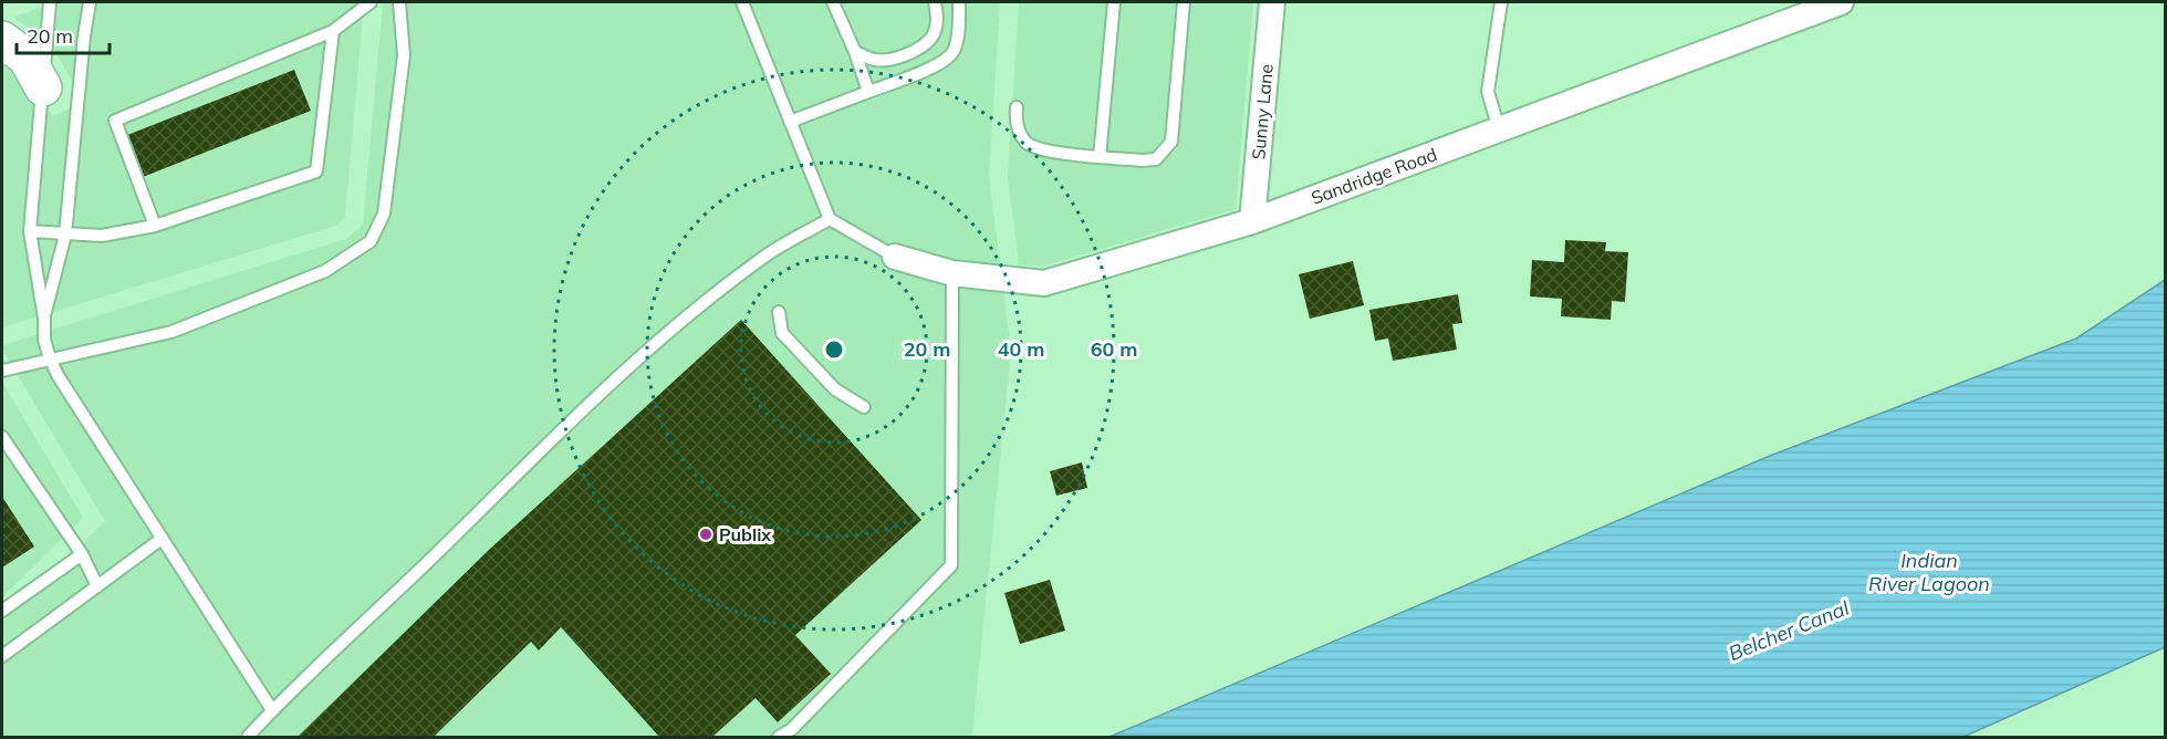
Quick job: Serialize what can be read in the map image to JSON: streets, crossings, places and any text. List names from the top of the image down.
{
  "streets": {
    "street": ["Sunny Lane", "Sandridge Road"]
  },
  "crossings": [
    ["Sunny Lane", "Sandridge Road"]
  ],
  "water": ["Indian River Lagoon", "Belcher Canal"],
  "places": ["Publix"],
  "scale_bar": "20 m",
  "rings": ["20 m", "40 m", "60 m"]
}
